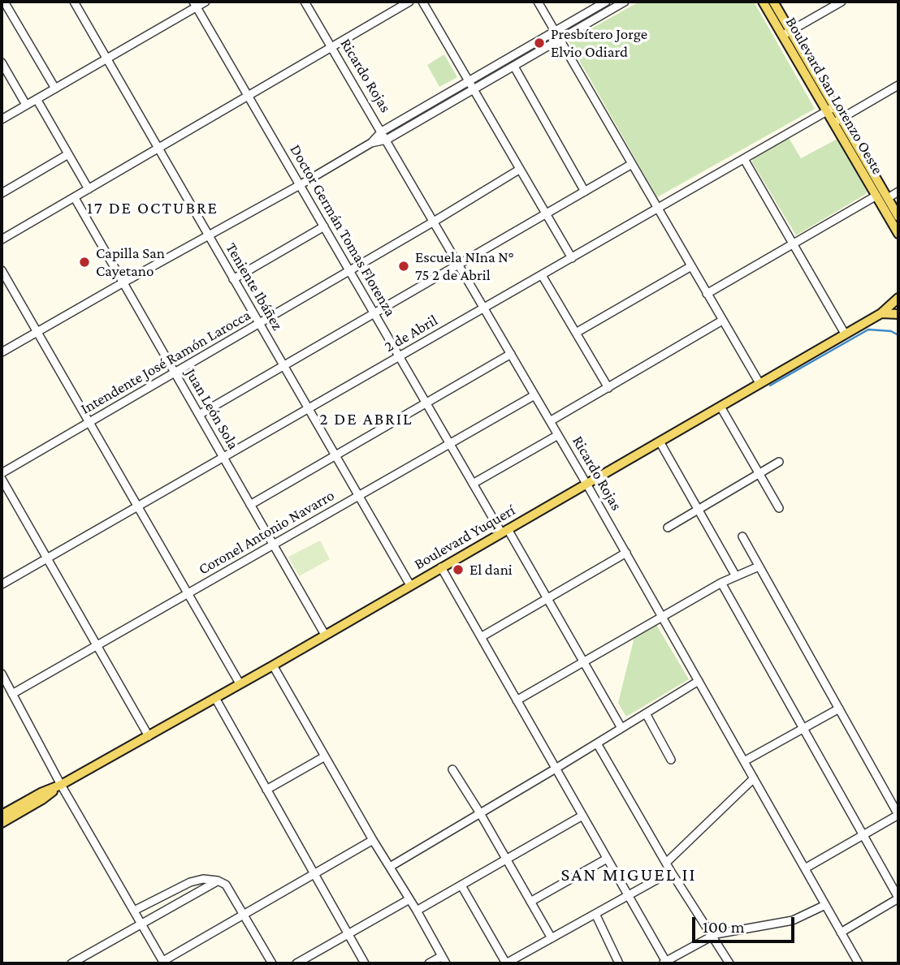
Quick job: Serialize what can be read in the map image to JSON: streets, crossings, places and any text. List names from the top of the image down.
{
  "streets": {
    "main road": ["Boulevard San Lorenzo Oeste", "Boulevard Yuquerí"],
    "street": [
      "Ricardo Rojas",
      "Doctor Germán Tomas Florenza",
      "Teniente Ibáñez",
      "2 de Abril",
      "Intendente José Ramón Larocca",
      "Juan León Sola",
      "Coronel Antonio Navarro"
    ]
  },
  "crossings": [
    ["Ricardo Rojas", "2 de Abril"],
    ["Ricardo Rojas", "Intendente José Ramón Larocca"],
    ["Ricardo Rojas", "Coronel Antonio Navarro"],
    ["Ricardo Rojas", "Boulevard Yuquerí"],
    ["Boulevard San Lorenzo Oeste", "2 de Abril"],
    ["Doctor Germán Tomas Florenza", "2 de Abril"],
    ["Doctor Germán Tomas Florenza", "Intendente José Ramón Larocca"],
    ["Doctor Germán Tomas Florenza", "Coronel Antonio Navarro"],
    ["Doctor Germán Tomas Florenza", "Boulevard Yuquerí"],
    ["Teniente Ibáñez", "2 de Abril"],
    ["Teniente Ibáñez", "Intendente José Ramón Larocca"],
    ["Teniente Ibáñez", "Coronel Antonio Navarro"],
    ["Teniente Ibáñez", "Boulevard Yuquerí"],
    ["2 de Abril", "Juan León Sola"],
    ["Intendente José Ramón Larocca", "Juan León Sola"],
    ["Juan León Sola", "Coronel Antonio Navarro"],
    ["Juan León Sola", "Boulevard Yuquerí"]
  ],
  "districts": ["17 DE OCTUBRE", "2 DE ABRIL", "SAN MIGUEL II"],
  "places": [
    "Presbítero Jorge Elvio Odiard",
    "Capilla San Cayetano",
    "Escuela NIna N° 75 2 de Abril",
    "El dani"
  ],
  "scale_bar": "100 m"
}
